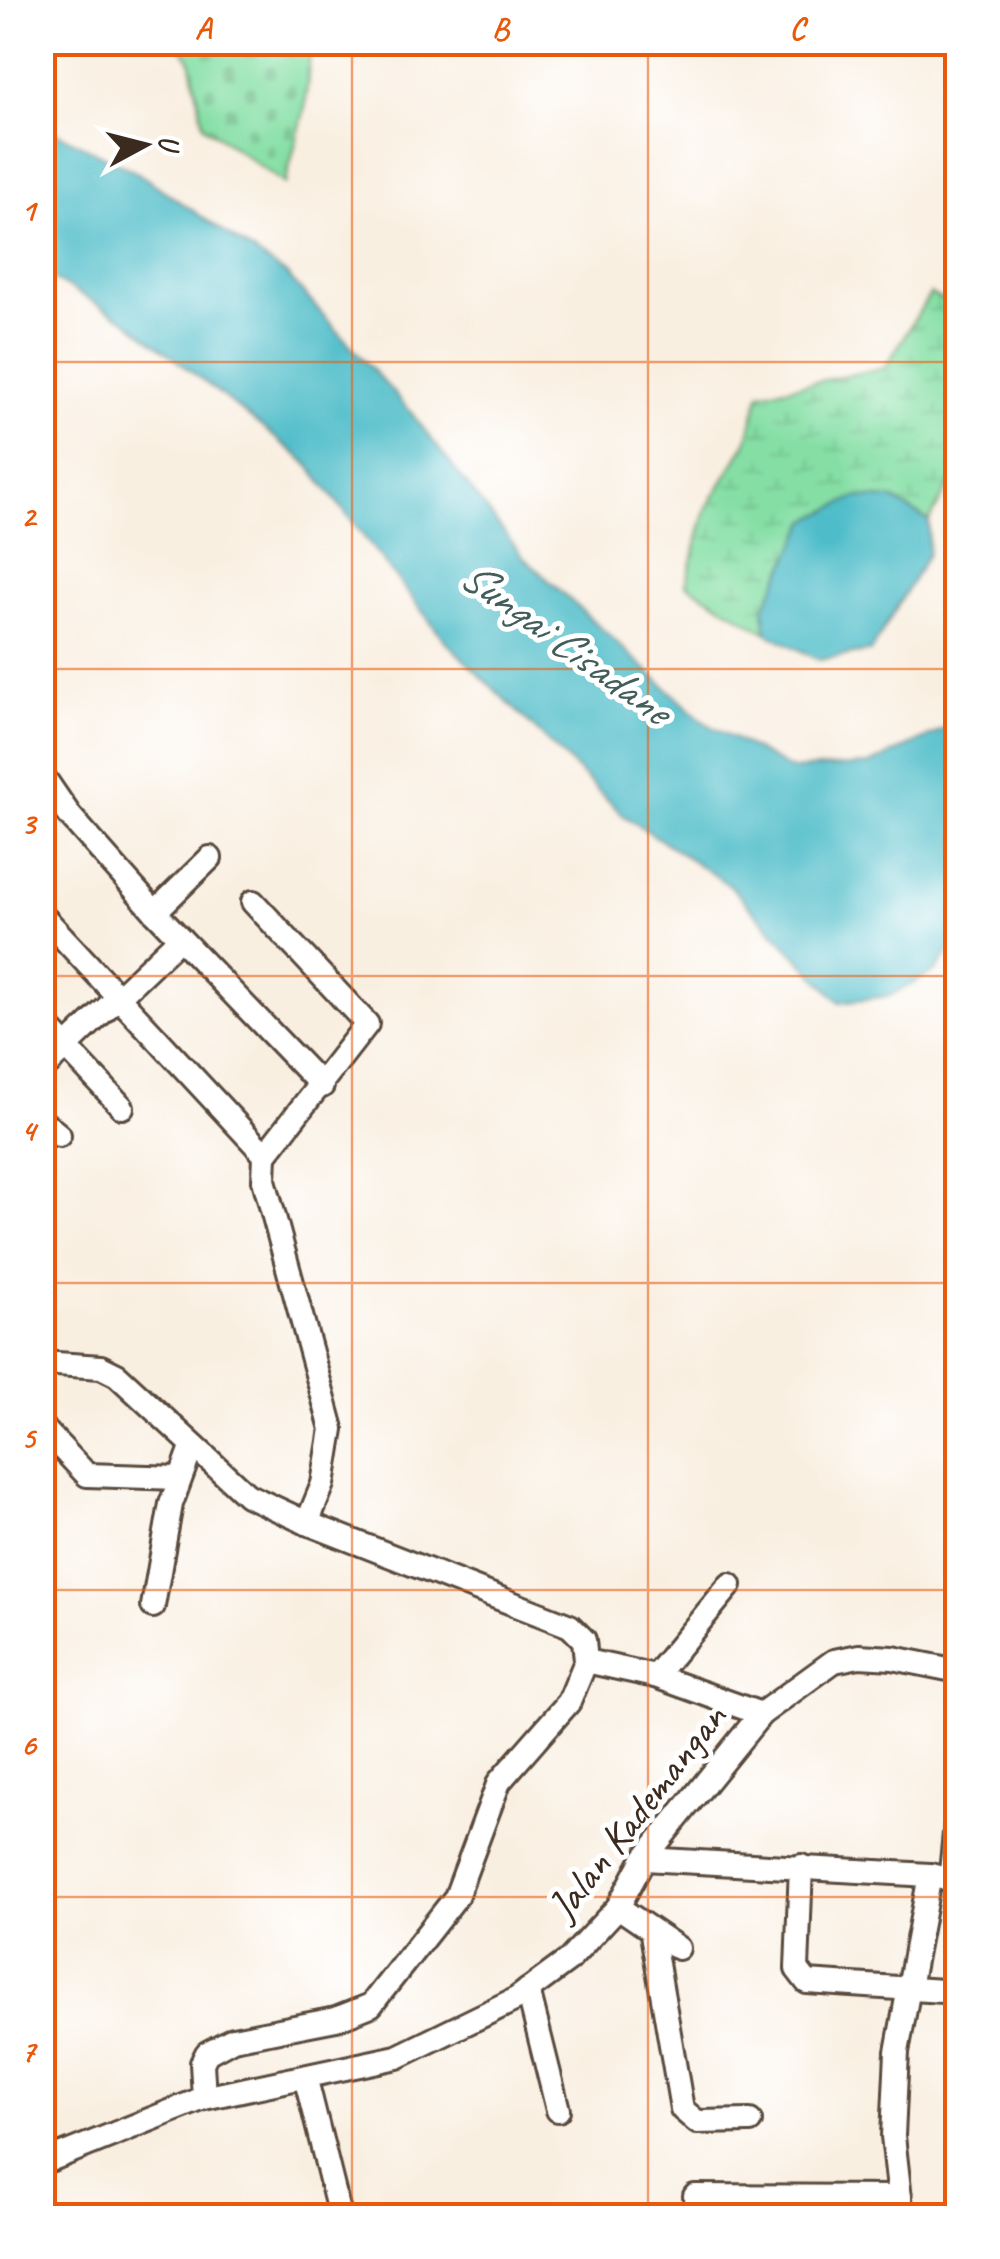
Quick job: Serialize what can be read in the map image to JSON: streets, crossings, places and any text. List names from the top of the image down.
{
  "streets": {
    "street": ["Jalan Kademangan"]
  },
  "water": ["Sungai Cisadane"],
  "north": "right",
  "grid": {
    "columns": ["A", "B", "C"],
    "rows": [
      "1",
      "2",
      "3",
      "4",
      "5",
      "6",
      "7"
    ]
  }
}
